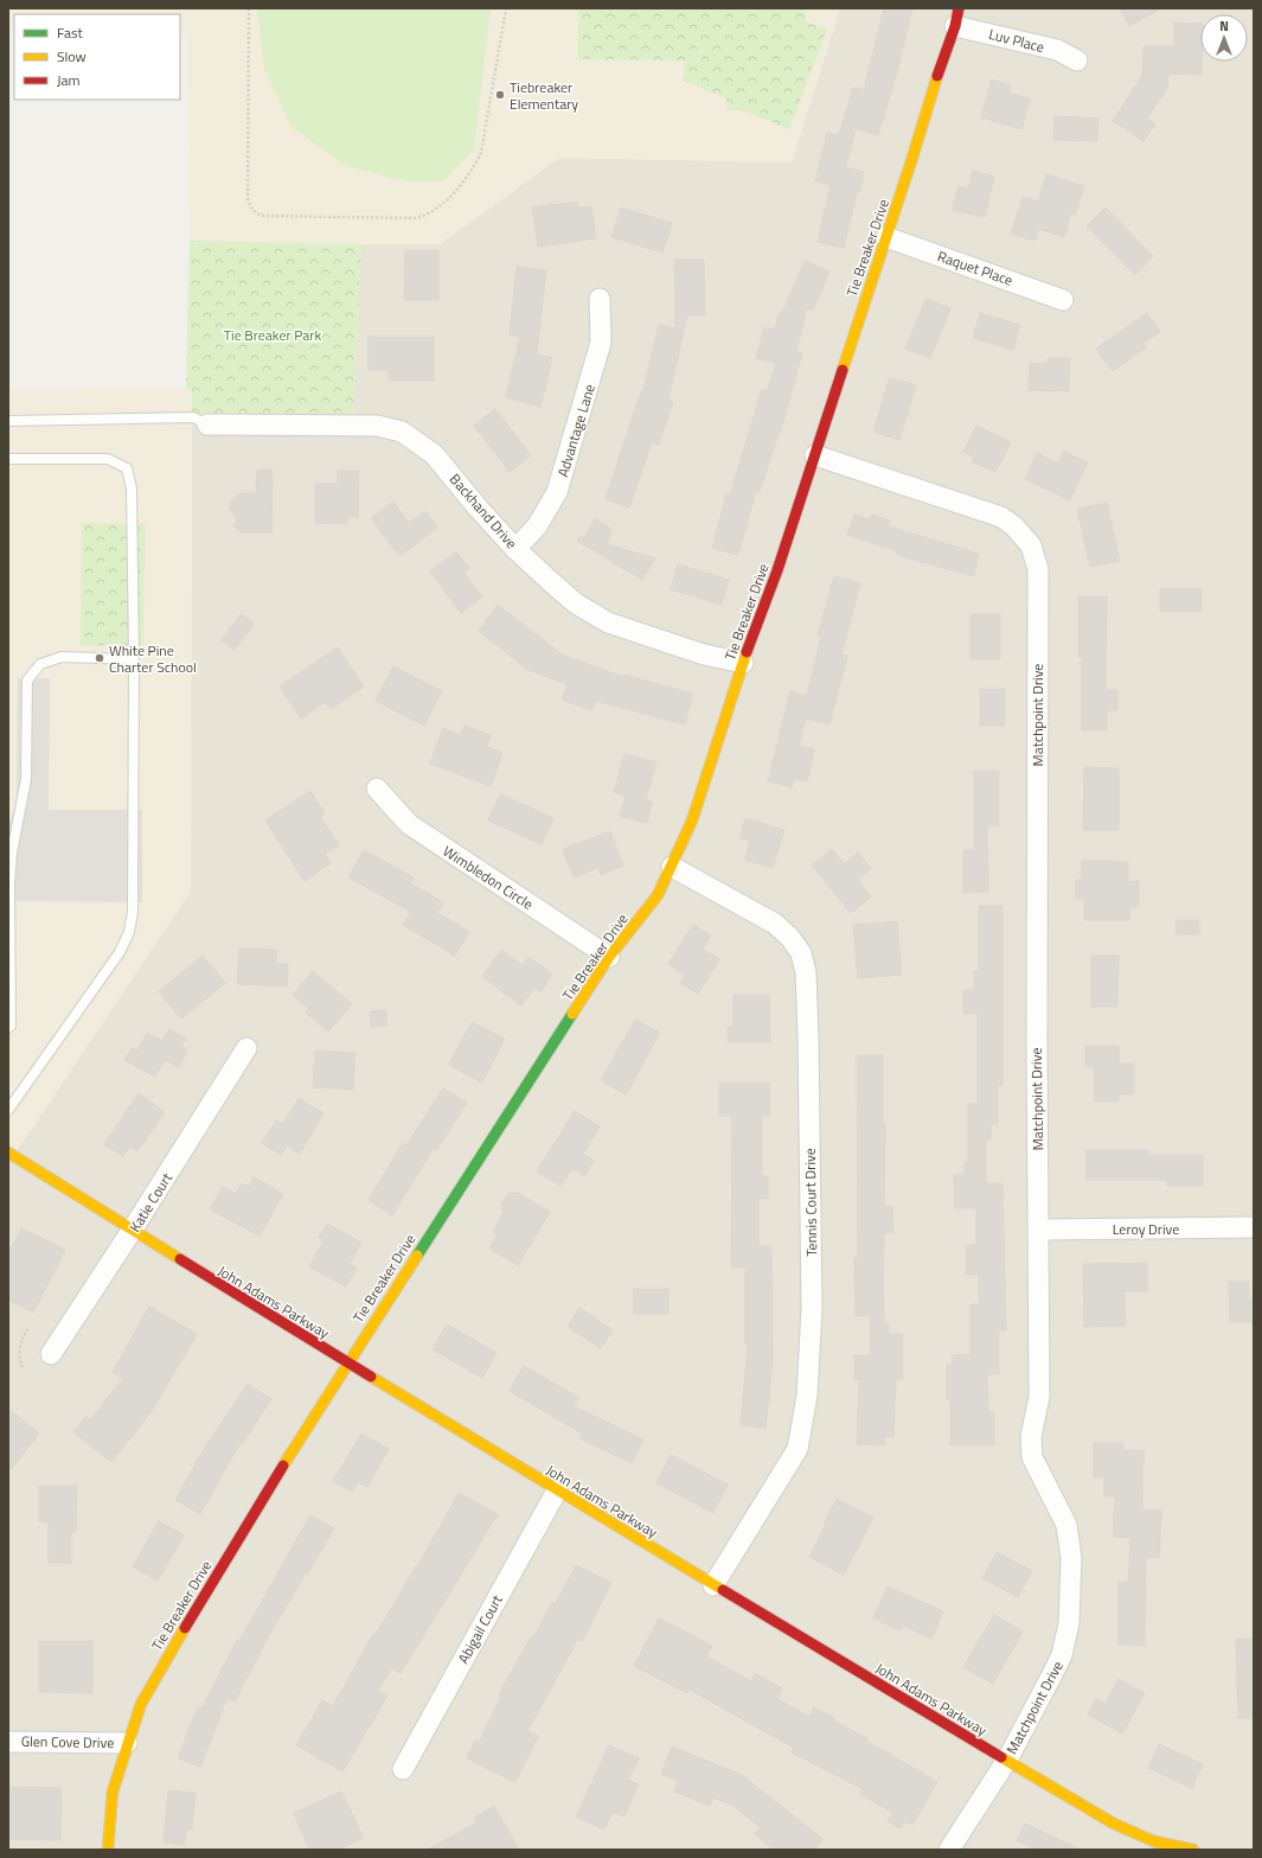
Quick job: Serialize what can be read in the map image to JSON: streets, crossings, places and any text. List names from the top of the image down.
{
  "streets": {
    "street": [
      "Luv Place",
      "Tie Breaker Drive",
      "Raquet Place",
      "Advantage Lane",
      "Backhand Drive",
      "Matchpoint Drive",
      "Wimbledon Circle",
      "Katie Court",
      "Tennis Court Drive",
      "Leroy Drive",
      "John Adams Parkway",
      "Abigail Court",
      "Glen Cove Drive"
    ]
  },
  "crossings": [
    ["Luv Place", "Tie Breaker Drive"],
    ["Tie Breaker Drive", "Raquet Place"],
    ["Tie Breaker Drive", "Backhand Drive"],
    ["Tie Breaker Drive", "Matchpoint Drive"],
    ["Tie Breaker Drive", "Wimbledon Circle"],
    ["Tie Breaker Drive", "Tennis Court Drive"],
    ["Tie Breaker Drive", "John Adams Parkway"],
    ["Tie Breaker Drive", "Glen Cove Drive"],
    ["Advantage Lane", "Backhand Drive"],
    ["Matchpoint Drive", "Leroy Drive"],
    ["Matchpoint Drive", "John Adams Parkway"],
    ["Katie Court", "John Adams Parkway"],
    ["Tennis Court Drive", "John Adams Parkway"],
    ["John Adams Parkway", "Abigail Court"]
  ],
  "parks": ["Tie Breaker Park"],
  "places": ["Tiebreaker Elementary", "White Pine Charter School"],
  "legend": ["Fast", "Slow", "Jam"],
  "north": "top"
}
